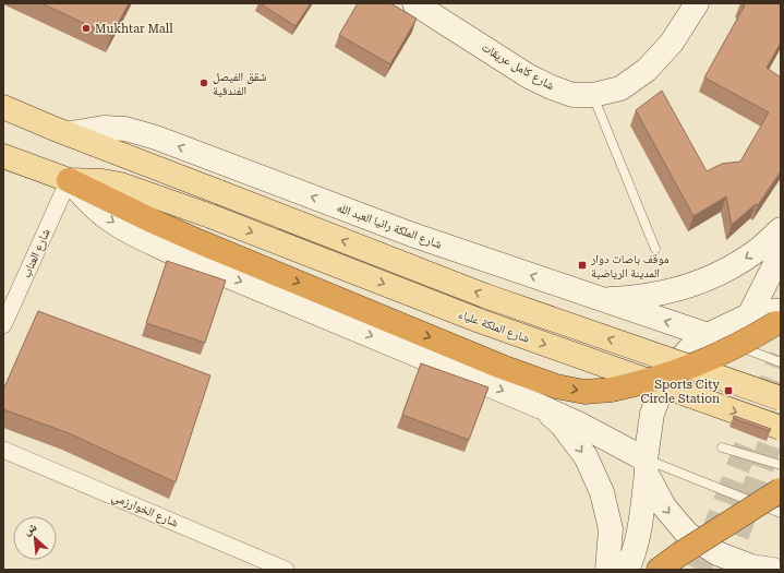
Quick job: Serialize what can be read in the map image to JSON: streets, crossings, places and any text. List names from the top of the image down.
{
  "streets": {
    "main road": ["شارع كامل عريقات", "شارع الملكة رانيا العبد الله", "شارع الملكة علياء"],
    "street": ["شارع العناب", "شارع الخوارزمي"]
  },
  "crossings": [
    ["شارع العناب", "شارع الملكة علياء"]
  ],
  "places": {
    "other": ["Mukhtar Mall", "شقق الفيصل الفندقية"],
    "transit": ["موقف باصات دوار المدينة الرياضية", "Sports City Circle Station"]
  },
  "north": "top left"
}
